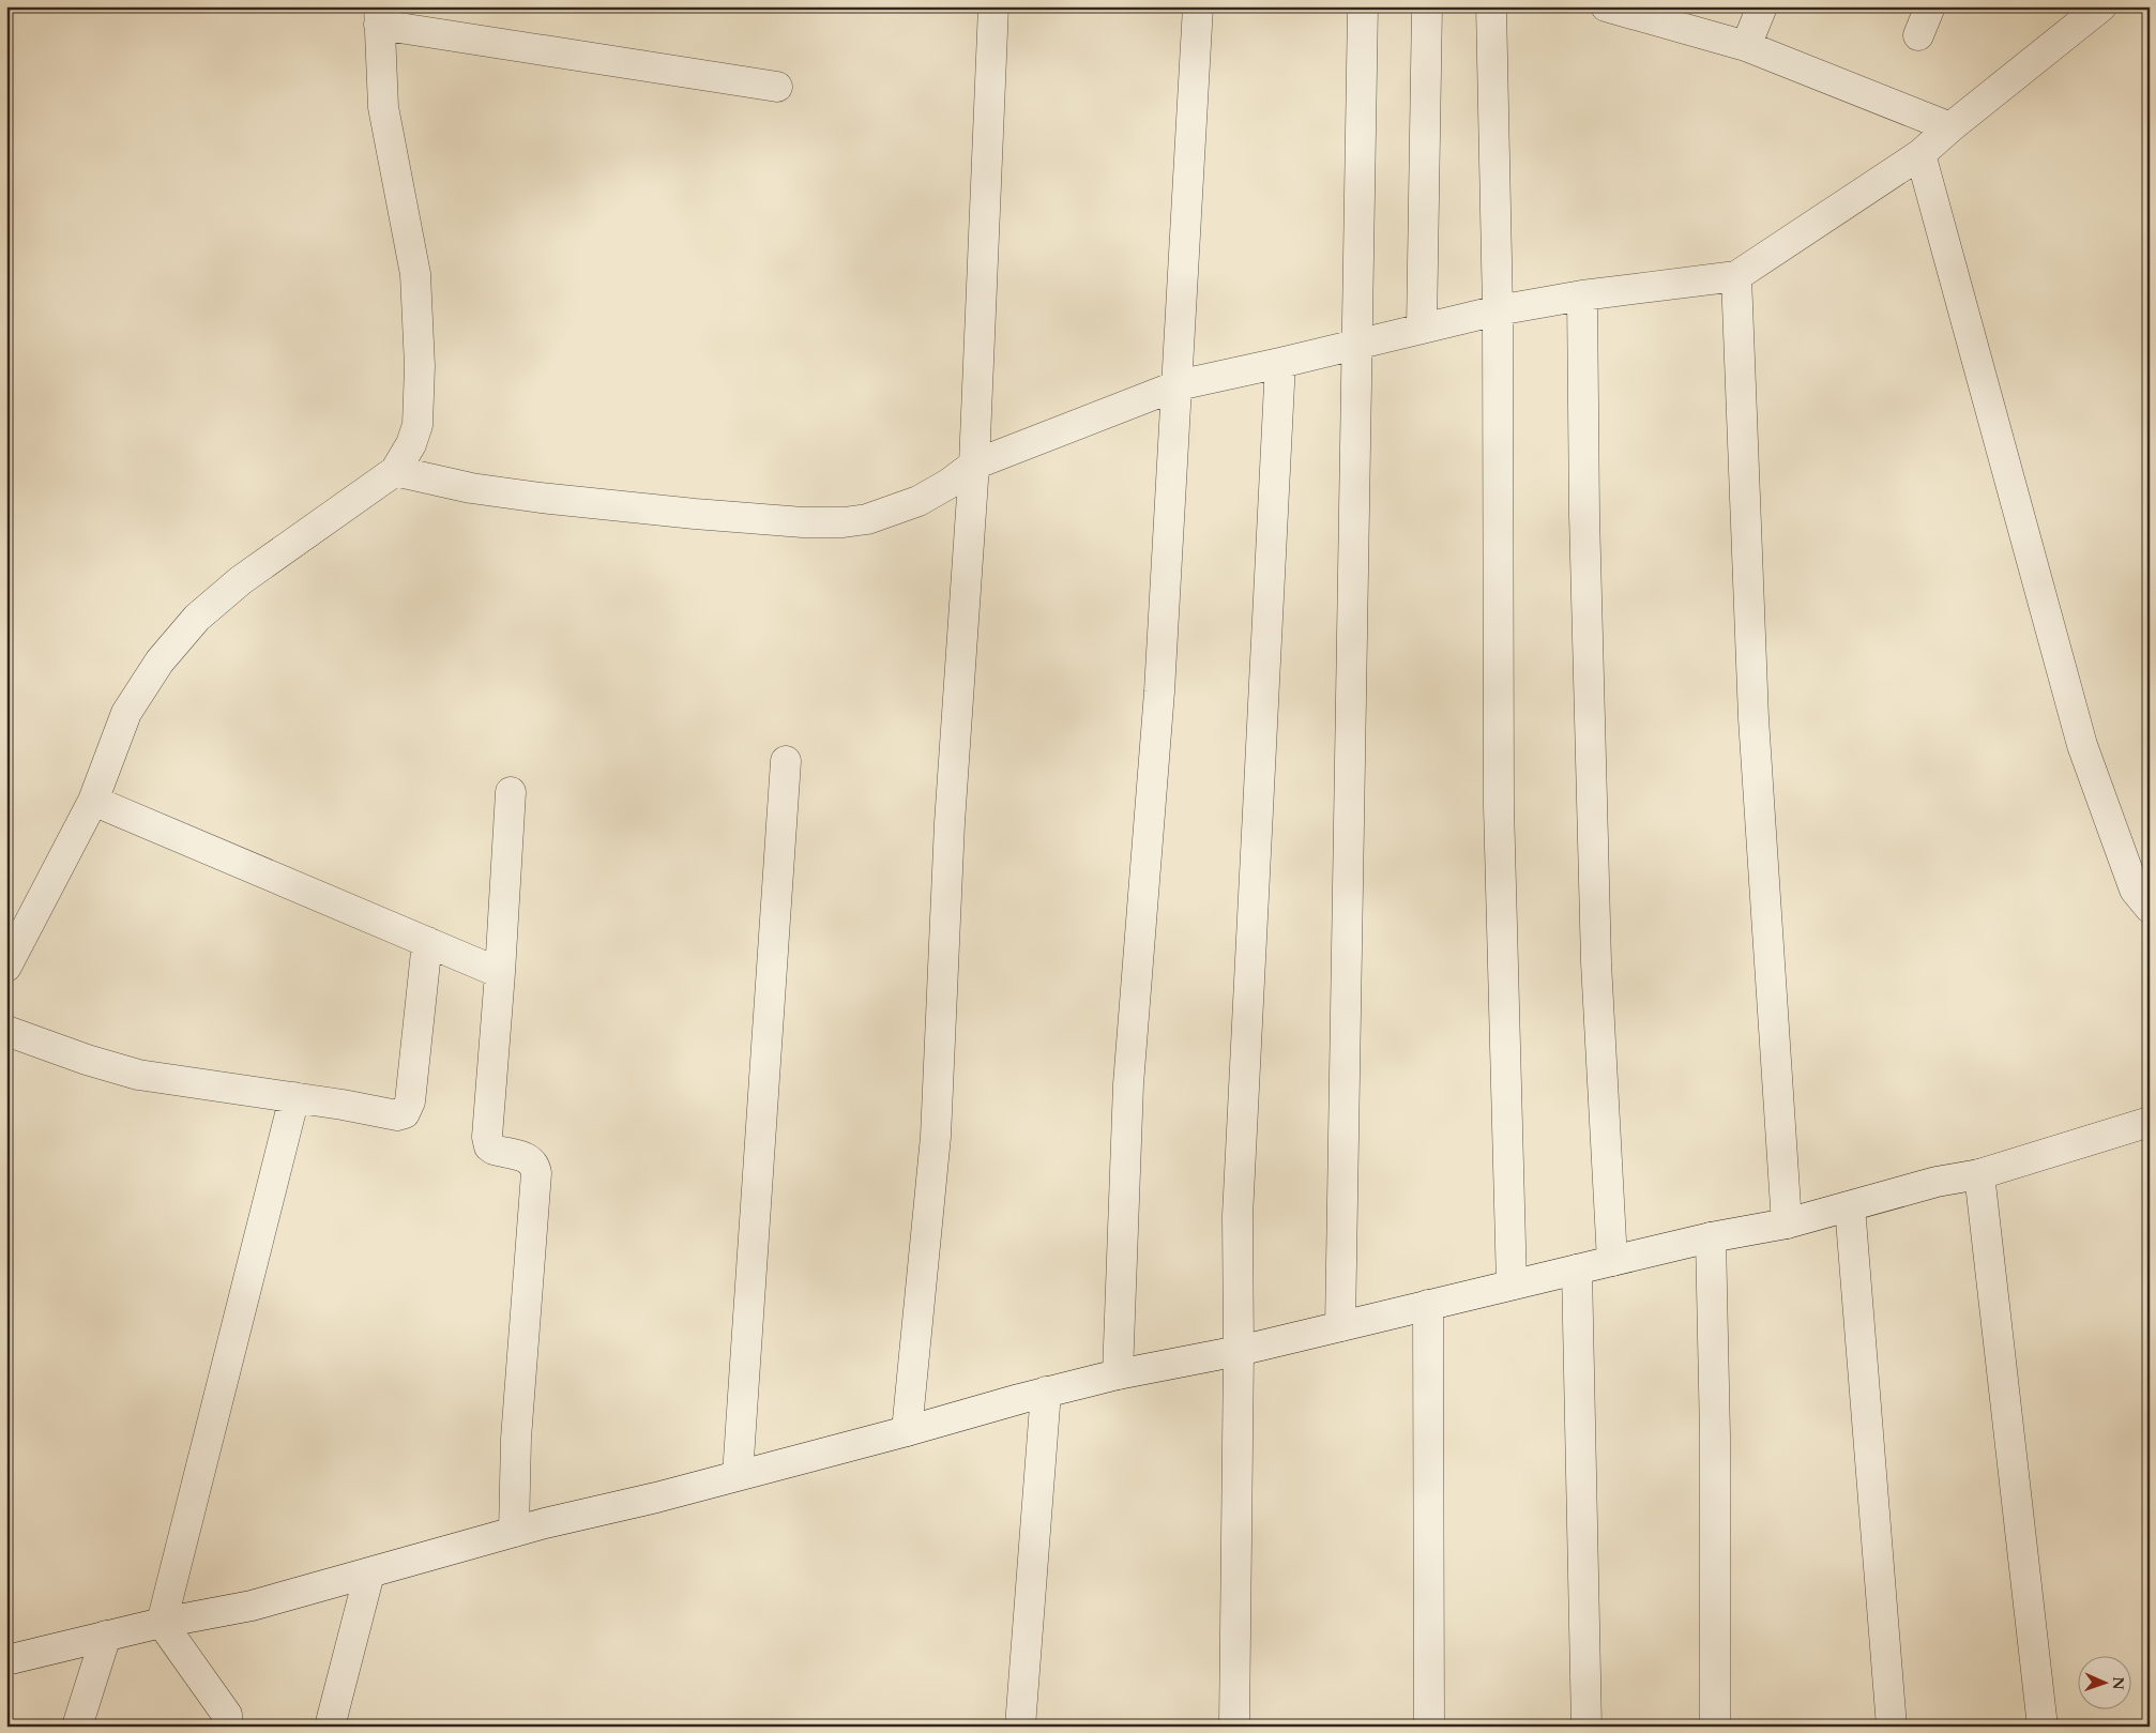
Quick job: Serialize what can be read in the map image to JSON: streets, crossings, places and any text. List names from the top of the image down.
{
  "north": "right"
}
